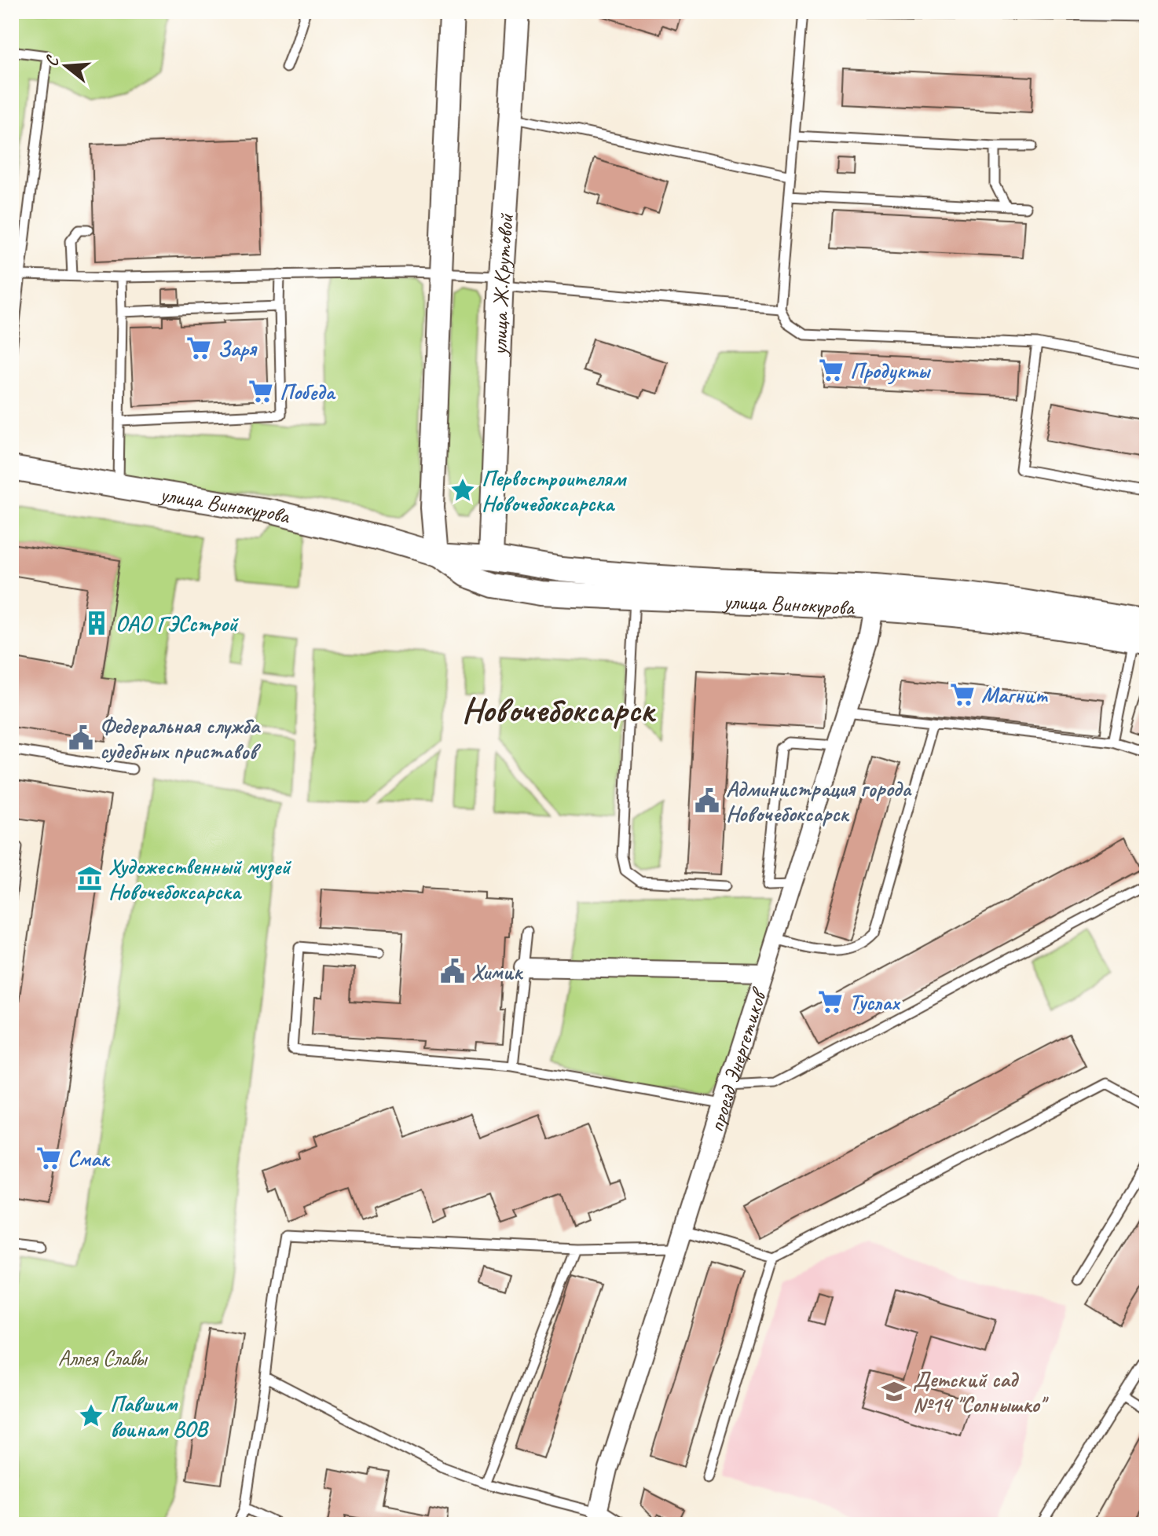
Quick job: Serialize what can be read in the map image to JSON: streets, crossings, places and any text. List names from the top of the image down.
{
  "streets": {
    "main road": ["улица Ж.Крутовой", "улица Винокурова"],
    "street": ["проезд Энергетиков"]
  },
  "crossings": [
    ["улица Ж.Крутовой", "улица Винокурова"],
    ["улица Винокурова", "проезд Энергетиков"]
  ],
  "districts": ["Новочебоксарск"],
  "parks": ["Аллея Славы"],
  "places": {
    "supermarket": [
      "Заря",
      "Продукты",
      "Победа",
      "Магнит",
      "Туслах",
      "Смак"
    ],
    "place": ["Первостроителям Новочебоксарска", "Павшим воинам ВОВ"],
    "building": ["ОАО ГЭСстрой"],
    "public building": ["Федеральная служба судебных приставов", "Администрация города Новочебоксарск", "Химик"],
    "museum": ["Художественный музей Новочебоксарска"],
    "school or university": ["Детский сад №14 \"Солнышко\""]
  },
  "north": "left"
}
